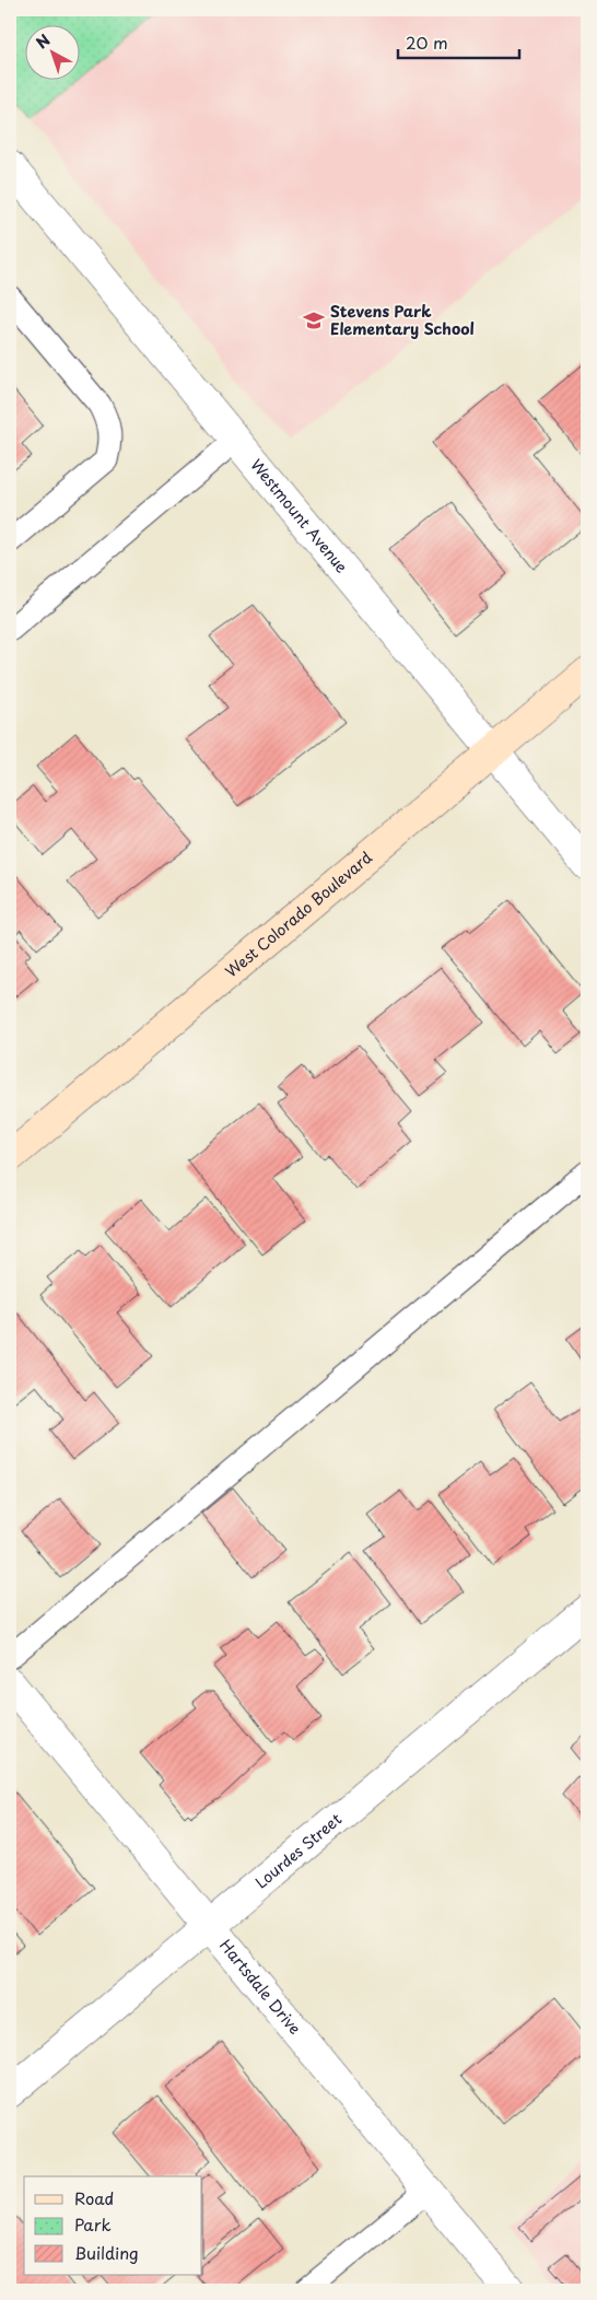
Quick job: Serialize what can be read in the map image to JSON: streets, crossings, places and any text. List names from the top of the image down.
{
  "streets": {
    "street": [
      "Westmount Avenue",
      "West Colorado Boulevard",
      "Lourdes Street",
      "Hartsdale Drive"
    ]
  },
  "crossings": [
    ["Westmount Avenue", "West Colorado Boulevard"],
    ["Lourdes Street", "Hartsdale Drive"]
  ],
  "places": {
    "school or university": ["Stevens Park Elementary School"]
  },
  "legend": ["Road", "Park", "Building"],
  "scale_bar": "20 m",
  "north": "top left"
}
